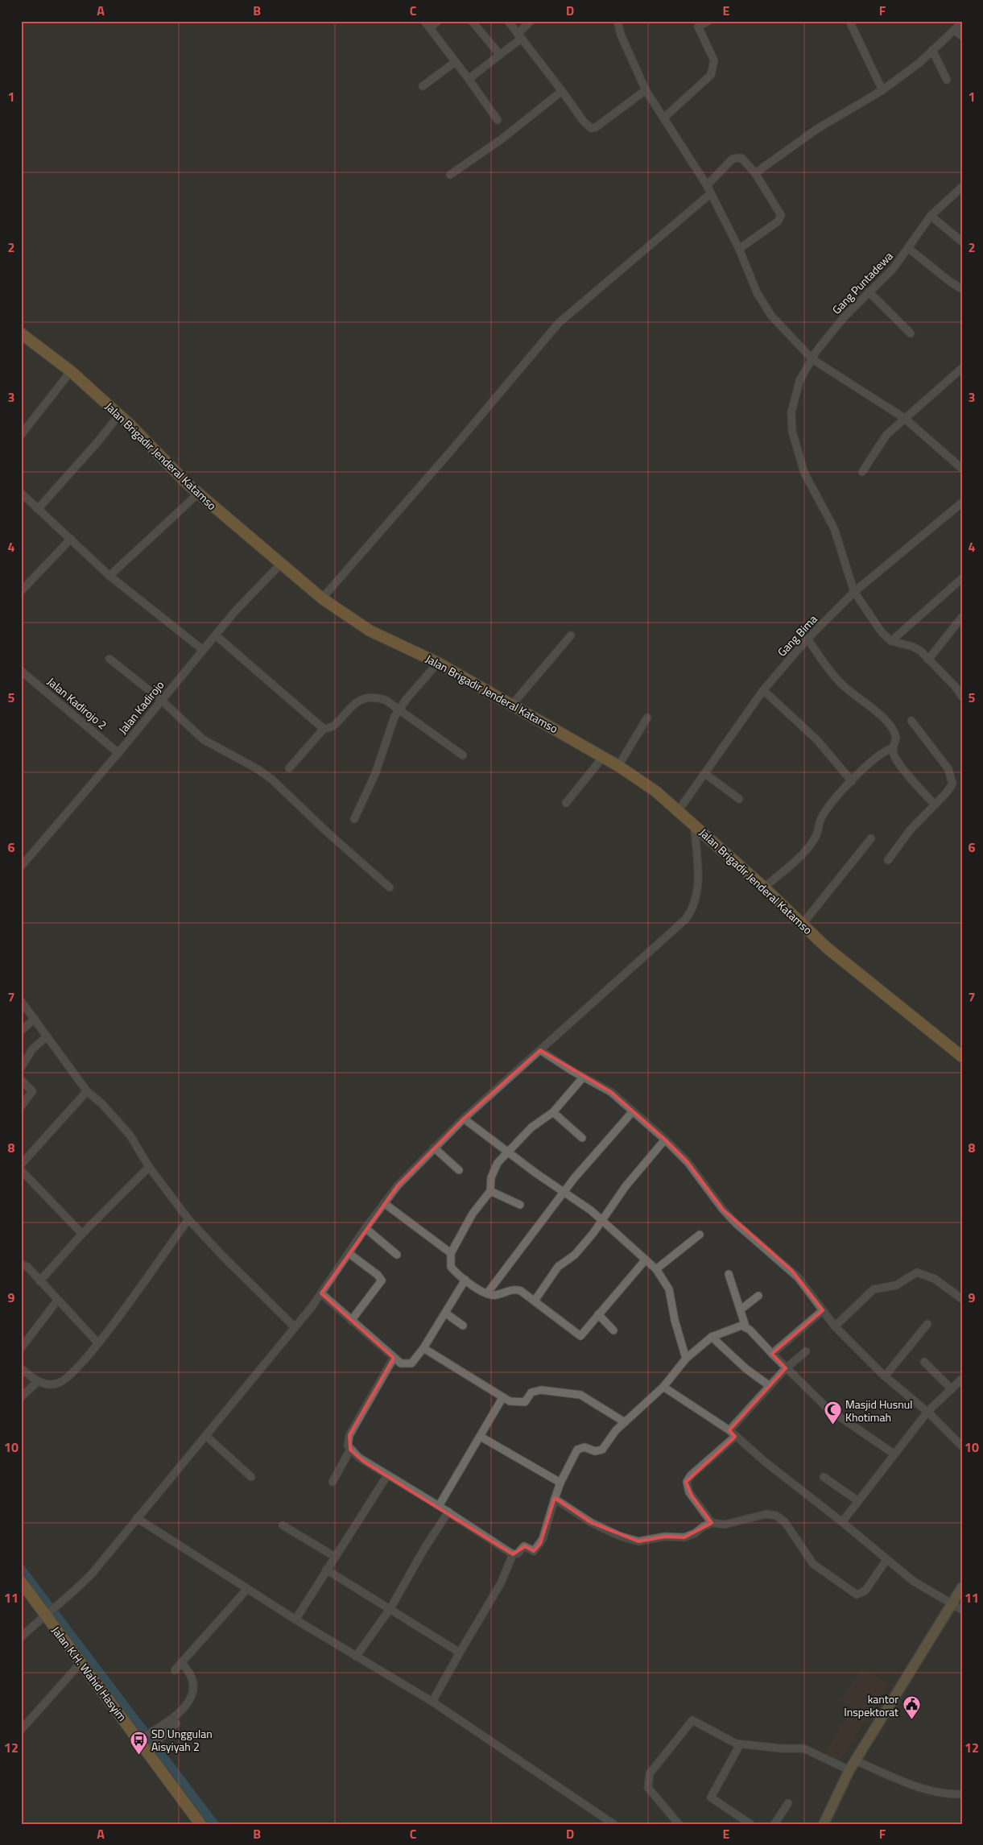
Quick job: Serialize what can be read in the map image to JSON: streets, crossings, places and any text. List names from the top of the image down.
{
  "streets": {
    "main road": ["Jalan Brigadir Jenderal Katamso", "Jalan K.H. Wahid Hasyim"],
    "street": [
      "Gang Puntadewa",
      "Gang Bima",
      "Jalan Kadirojo 2",
      "Jalan Kadirojo"
    ]
  },
  "crossings": [
    ["Gang Puntadewa", "Gang Bima"],
    ["Jalan Brigadir Jenderal Katamso", "Gang Bima"],
    ["Jalan Brigadir Jenderal Katamso", "Jalan Kadirojo"],
    ["Jalan Kadirojo 2", "Jalan Kadirojo"]
  ],
  "places": {
    "mosque": ["Masjid Husnul Khotimah"],
    "public building": ["kantor Inspektorat"],
    "bus stop": ["SD Unggulan Aisyiyah 2"]
  },
  "grid": {
    "columns": [
      "A",
      "B",
      "C",
      "D",
      "E",
      "F"
    ],
    "rows": [
      "1",
      "2",
      "3",
      "4",
      "5",
      "6",
      "7",
      "8",
      "9",
      "10",
      "11",
      "12"
    ]
  }
}
